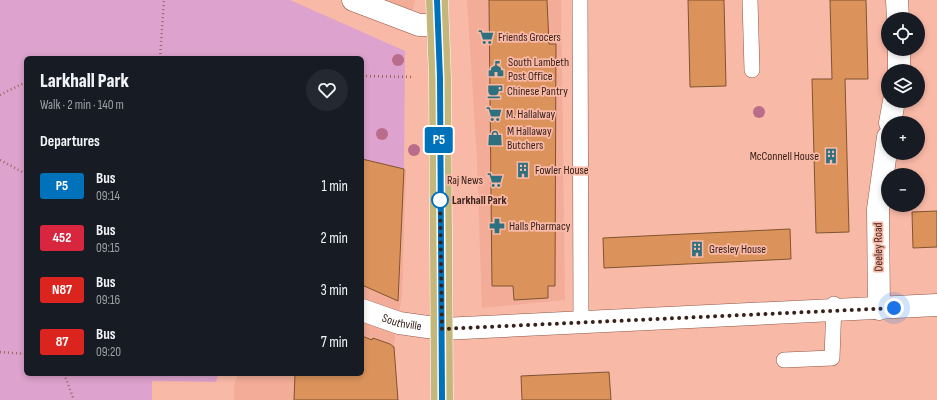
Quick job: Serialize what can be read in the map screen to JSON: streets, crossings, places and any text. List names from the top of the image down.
{
  "streets": {
    "street": ["Deeley Road", "Southville"]
  },
  "crossings": [
    ["Deeley Road", "Southville"]
  ],
  "places": {
    "supermarket": ["Friends Grocers", "M. Hallalway", "Raj News"],
    "public building": ["South Lambeth Post Office"],
    "cafe": ["Chinese Pantry"],
    "shop": ["M Hallaway Butchers"],
    "building": ["McConnell House", "Fowler House", "Gresley House"],
    "other": ["Larkhall Park"],
    "pharmacy": ["Halls Pharmacy"]
  },
  "lines": ["bus line P5"],
  "page": {
    "on_map": "P5",
    "map_buttons": ["+", "−"],
    "heading": [
      ["Larkhall Park", "Walk · 2 min · 140 m"],
      "Departures"
    ],
    "list": [
      {
        "mark": "P5",
        "name": "Bus",
        "note": "09:14",
        "value": "1 min"
      },
      {
        "mark": "452",
        "name": "Bus",
        "note": "09:15",
        "value": "2 min"
      },
      {
        "mark": "N87",
        "name": "Bus",
        "note": "09:16",
        "value": "3 min"
      },
      {
        "mark": "87",
        "name": "Bus",
        "note": "09:20",
        "value": "7 min"
      }
    ]
  }
}
